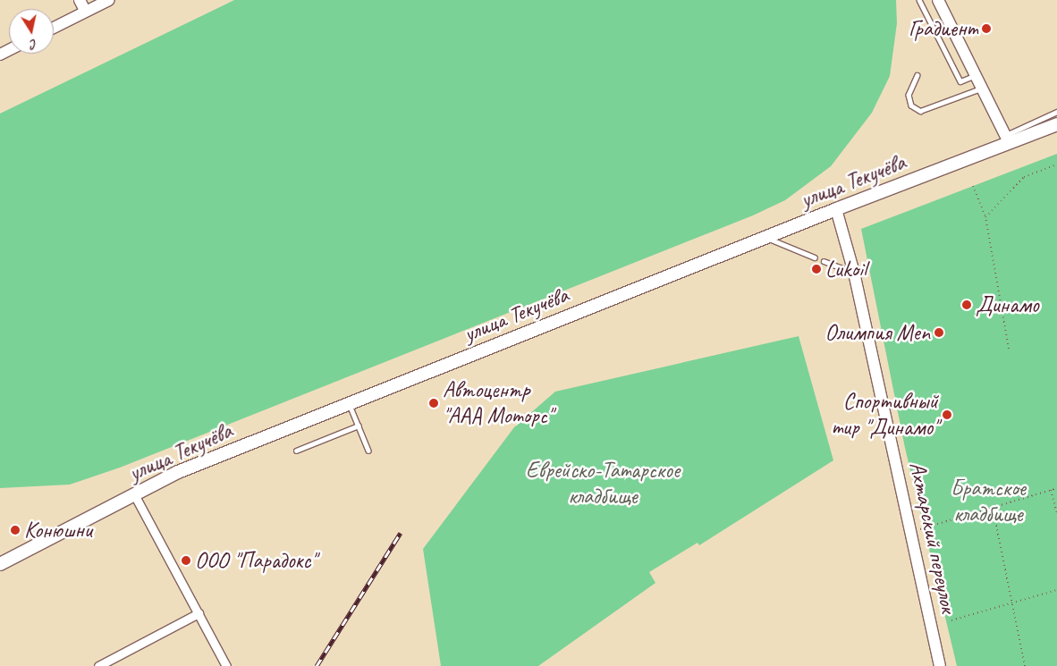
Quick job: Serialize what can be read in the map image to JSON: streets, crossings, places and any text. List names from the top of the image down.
{
  "streets": {
    "main road": ["улица Текучёва"],
    "street": ["Ахтарский переулок"]
  },
  "crossings": [
    ["улица Текучёва", "Ахтарский переулок"]
  ],
  "parks": ["Еврейско-Татарское кладбище", "Братское кладбище"],
  "places": [
    "Градиент",
    "Lukoil",
    "Динамо",
    "Олимпия Men",
    "Автоцентр \"ААА Моторс\"",
    "Спортивный тир \"Динамо\"",
    "Конюшни",
    "ООО \"Парадокс\""
  ],
  "north": "bottom"
}
